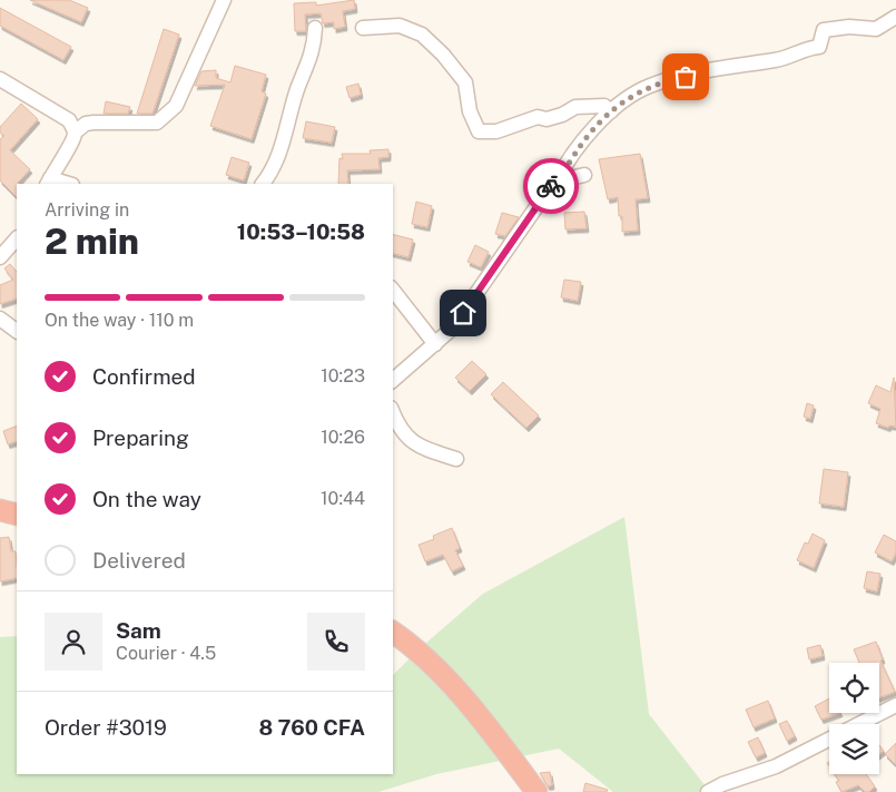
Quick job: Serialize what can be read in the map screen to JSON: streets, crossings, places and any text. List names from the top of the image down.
{
  "page": {
    "heading": ["2 min", "Arriving in", "10:53–10:58"],
    "panel": [
      "Sam",
      "Courier · 4.5",
      "Order #3019",
      "8 760 CFA"
    ],
    "bar": "On the way · 110 m",
    "list": [
      ["Confirmed", "10:23"],
      ["Preparing", "10:26"],
      ["On the way", "10:44"],
      "Delivered"
    ]
  }
}
